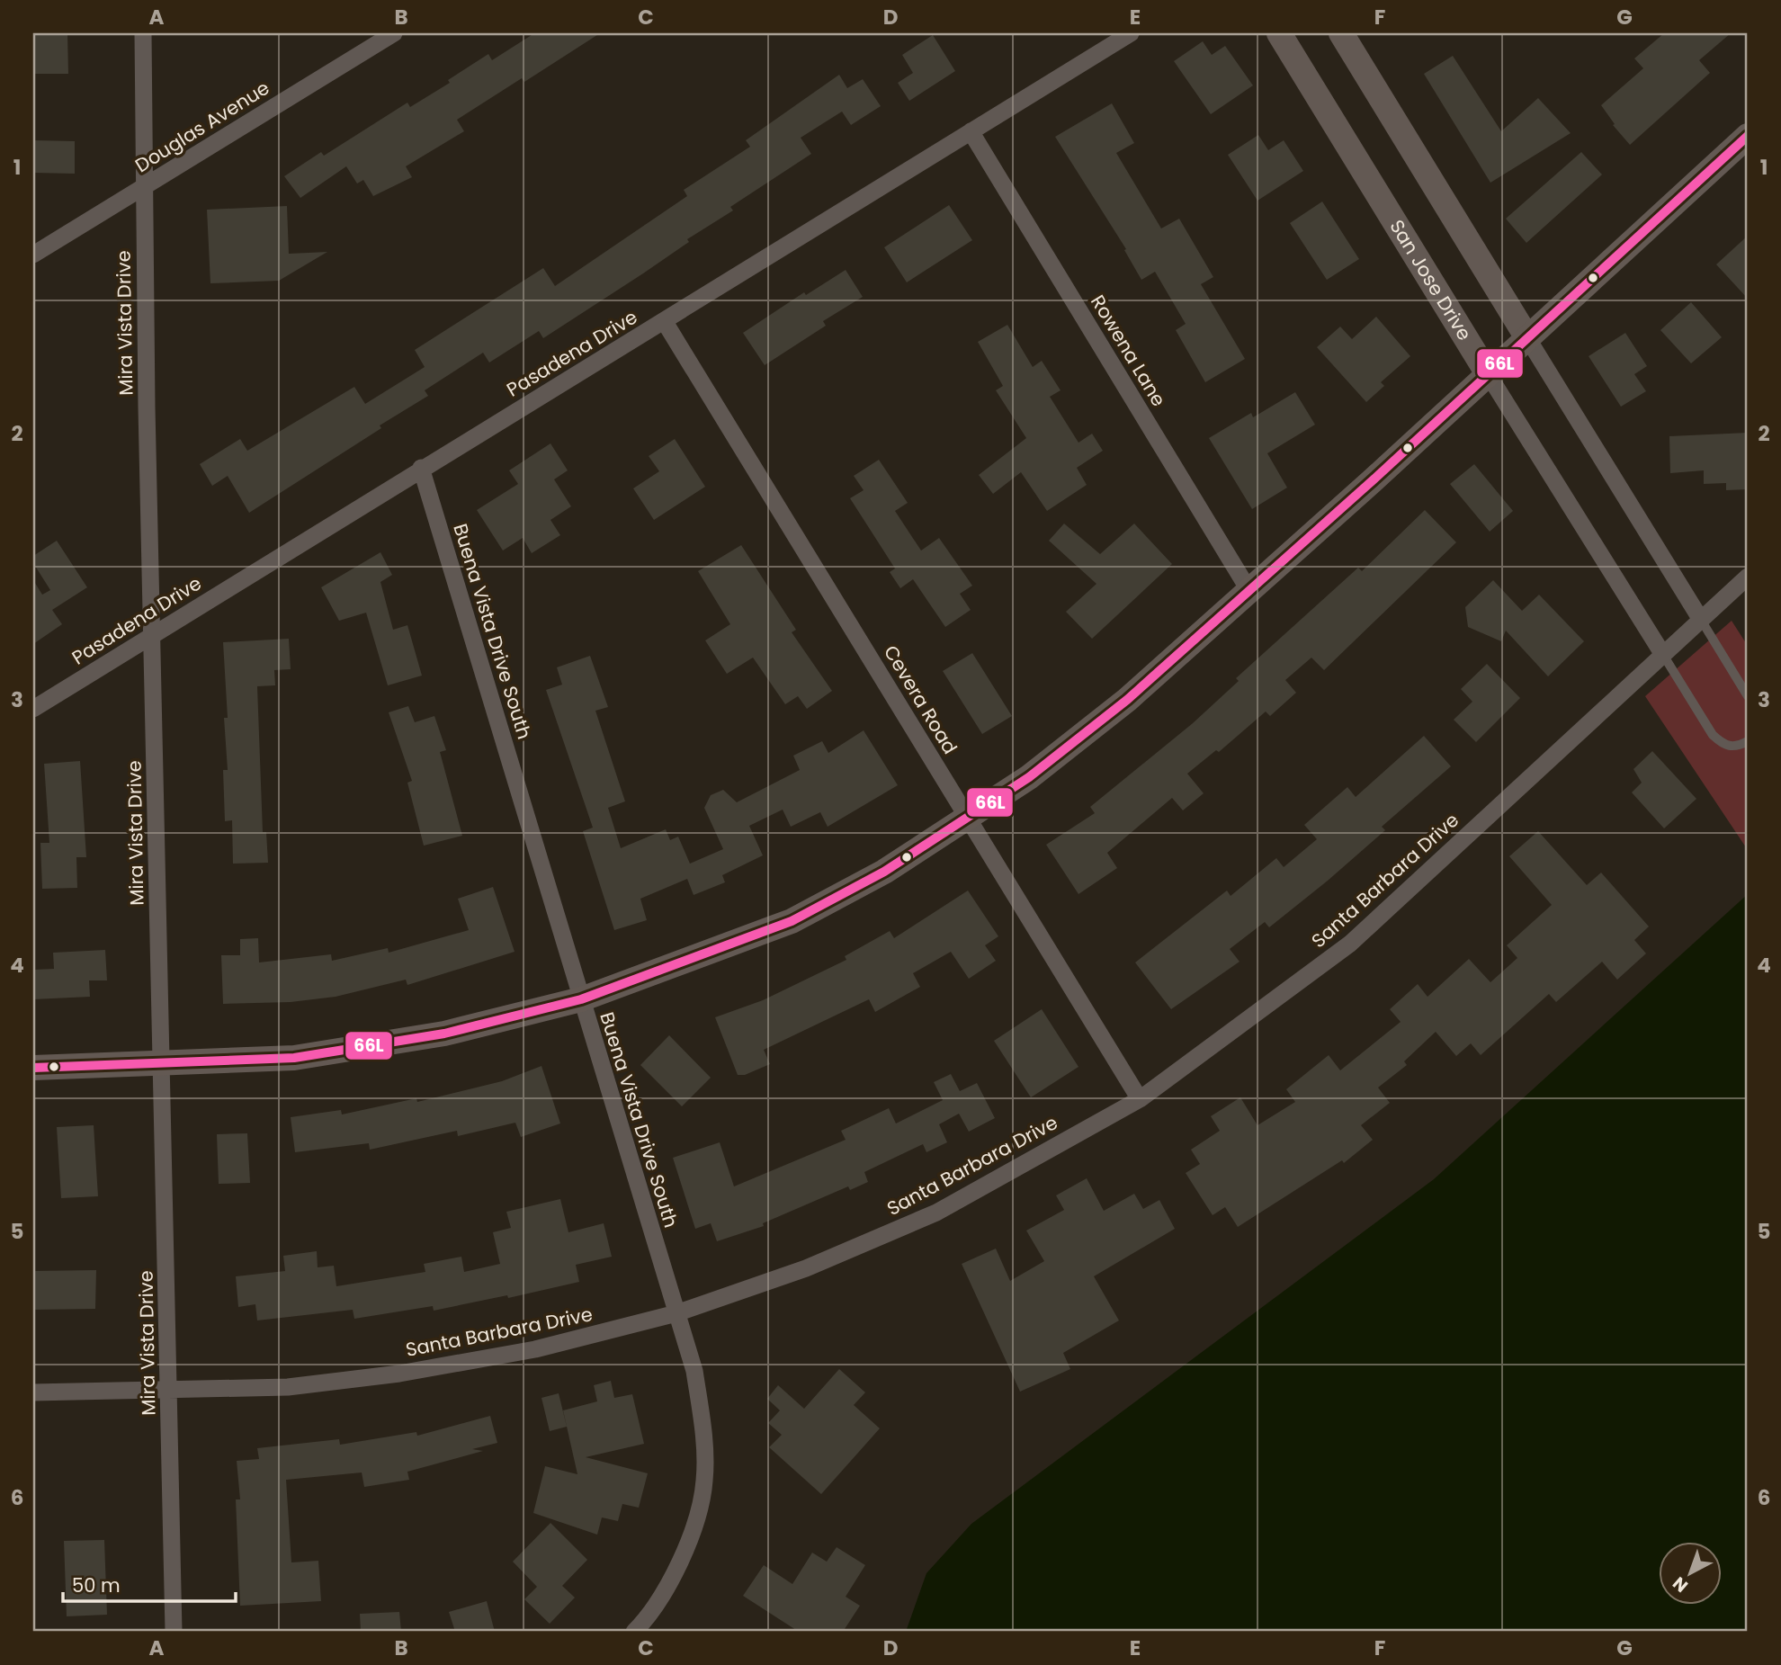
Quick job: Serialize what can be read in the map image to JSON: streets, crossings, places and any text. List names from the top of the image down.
{
  "streets": {
    "main road": ["San Jose Drive"],
    "street": [
      "Douglas Avenue",
      "Mira Vista Drive",
      "Rowena Lane",
      "Pasadena Drive",
      "Buena Vista Drive South",
      "Cevera Road",
      "Santa Barbara Drive"
    ]
  },
  "crossings": [
    ["Douglas Avenue", "Mira Vista Drive"],
    ["San Jose Drive", "Santa Barbara Drive"],
    ["Mira Vista Drive", "Pasadena Drive"],
    ["Mira Vista Drive", "Santa Barbara Drive"],
    ["Rowena Lane", "Pasadena Drive"],
    ["Pasadena Drive", "Buena Vista Drive South"],
    ["Pasadena Drive", "Cevera Road"],
    ["Buena Vista Drive South", "Santa Barbara Drive"],
    ["Cevera Road", "Santa Barbara Drive"]
  ],
  "lines": ["transit line 66L"],
  "scale_bar": "50 m",
  "north": "bottom left",
  "grid": {
    "columns": [
      "A",
      "B",
      "C",
      "D",
      "E",
      "F",
      "G"
    ],
    "rows": [
      "1",
      "2",
      "3",
      "4",
      "5",
      "6"
    ]
  }
}
